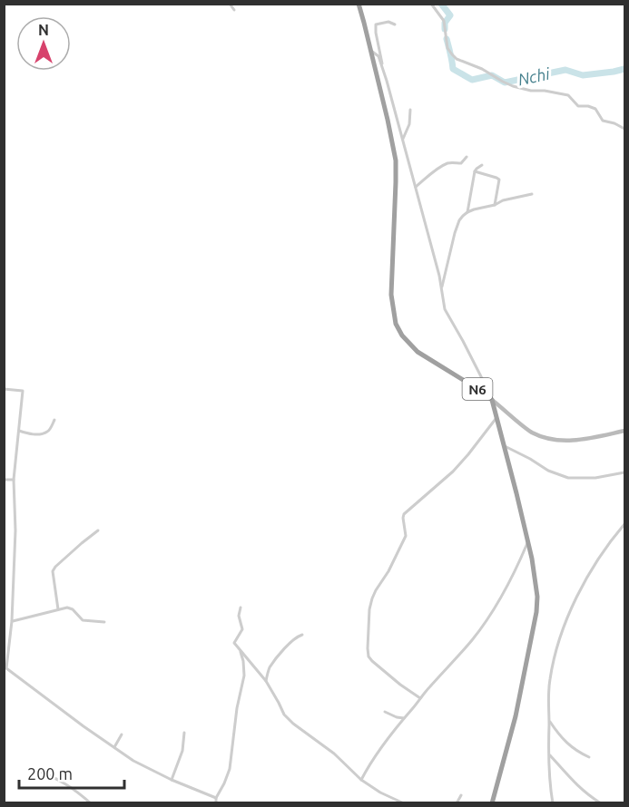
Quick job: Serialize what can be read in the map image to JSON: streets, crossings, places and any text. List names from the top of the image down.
{
  "streets": {
    "highway": ["N6"]
  },
  "water": ["Nchi"],
  "scale_bar": "200 m",
  "north": "top"
}
